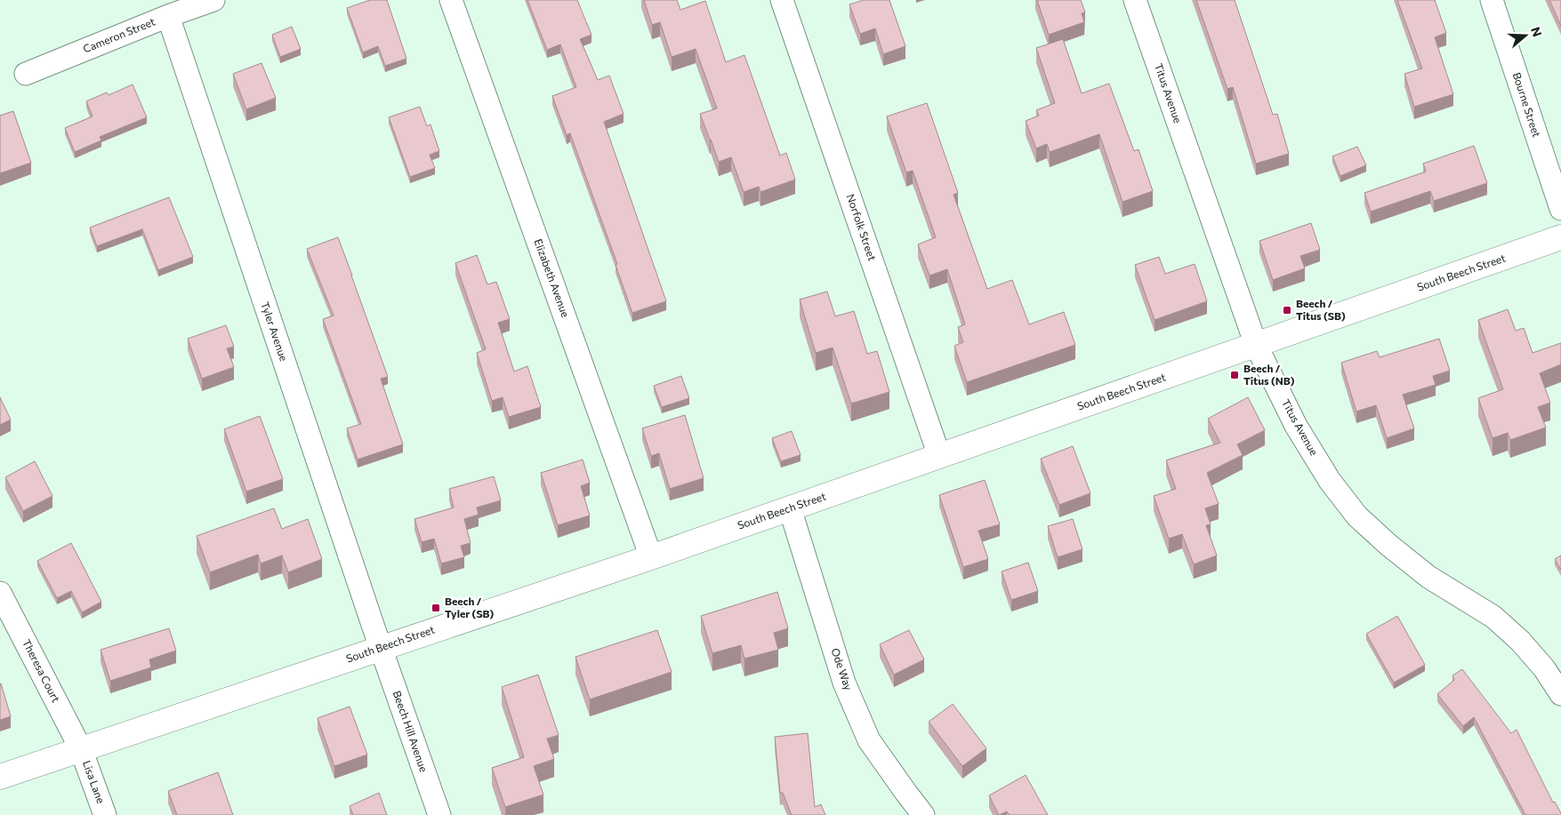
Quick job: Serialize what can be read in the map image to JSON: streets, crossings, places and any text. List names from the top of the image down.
{
  "streets": {
    "street": [
      "Cameron Street",
      "Titus Avenue",
      "Bourne Street",
      "Norfolk Street",
      "South Beech Street",
      "Elizabeth Avenue",
      "Tyler Avenue",
      "Ode Way",
      "Theresa Court",
      "Beech Hill Avenue",
      "Lisa Lane"
    ]
  },
  "crossings": [
    ["Cameron Street", "Tyler Avenue"],
    ["Titus Avenue", "South Beech Street"],
    ["Norfolk Street", "South Beech Street"],
    ["South Beech Street", "Elizabeth Avenue"],
    ["South Beech Street", "Tyler Avenue"],
    ["South Beech Street", "Ode Way"],
    ["South Beech Street", "Theresa Court"],
    ["South Beech Street", "Beech Hill Avenue"],
    ["South Beech Street", "Lisa Lane"],
    ["Tyler Avenue", "Beech Hill Avenue"],
    ["Theresa Court", "Lisa Lane"]
  ],
  "places": {
    "transit": ["Beech / Titus (SB)", "Beech / Titus (NB)", "Beech / Tyler (SB)"]
  },
  "north": "right"
}
